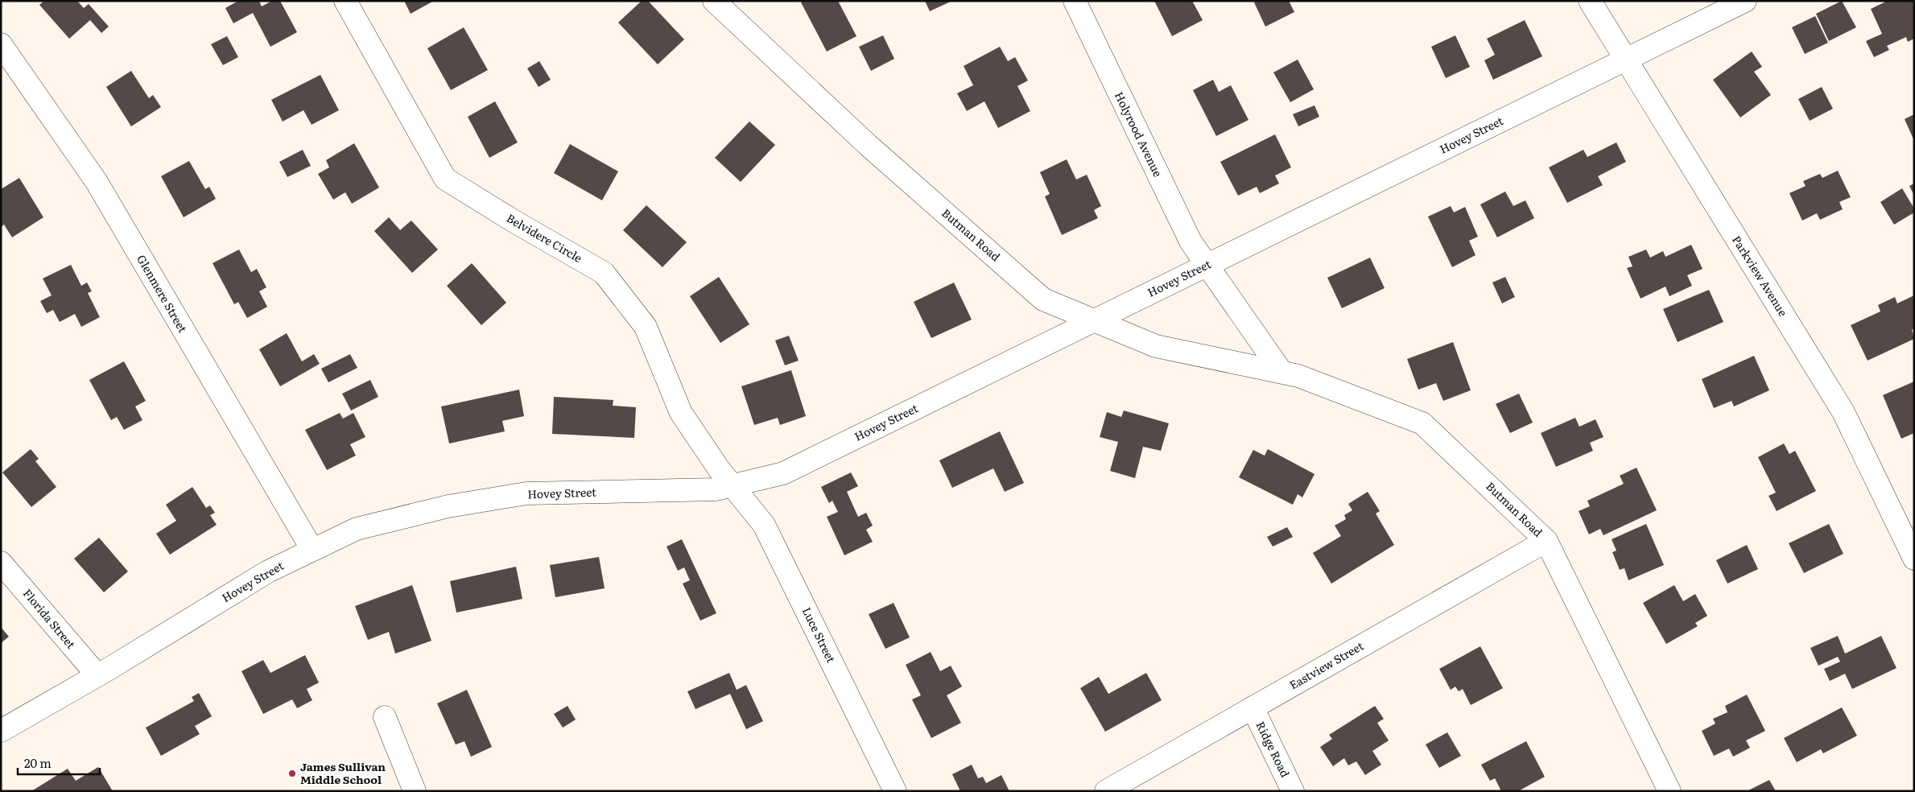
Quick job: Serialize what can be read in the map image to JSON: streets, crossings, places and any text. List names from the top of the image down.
{
  "streets": {
    "street": [
      "Holyrood Avenue",
      "Hovey Street",
      "Butman Road",
      "Belvidere Circle",
      "Parkview Avenue",
      "Glenmere Street",
      "Florida Street",
      "Luce Street",
      "Eastview Street",
      "Ridge Road"
    ]
  },
  "crossings": [
    ["Holyrood Avenue", "Hovey Street"],
    ["Hovey Street", "Butman Road"],
    ["Hovey Street", "Belvidere Circle"],
    ["Hovey Street", "Parkview Avenue"],
    ["Hovey Street", "Glenmere Street"],
    ["Hovey Street", "Florida Street"],
    ["Hovey Street", "Luce Street"],
    ["Butman Road", "Eastview Street"],
    ["Belvidere Circle", "Luce Street"],
    ["Eastview Street", "Ridge Road"]
  ],
  "places": ["James Sullivan Middle School"],
  "scale_bar": "20 m"
}
